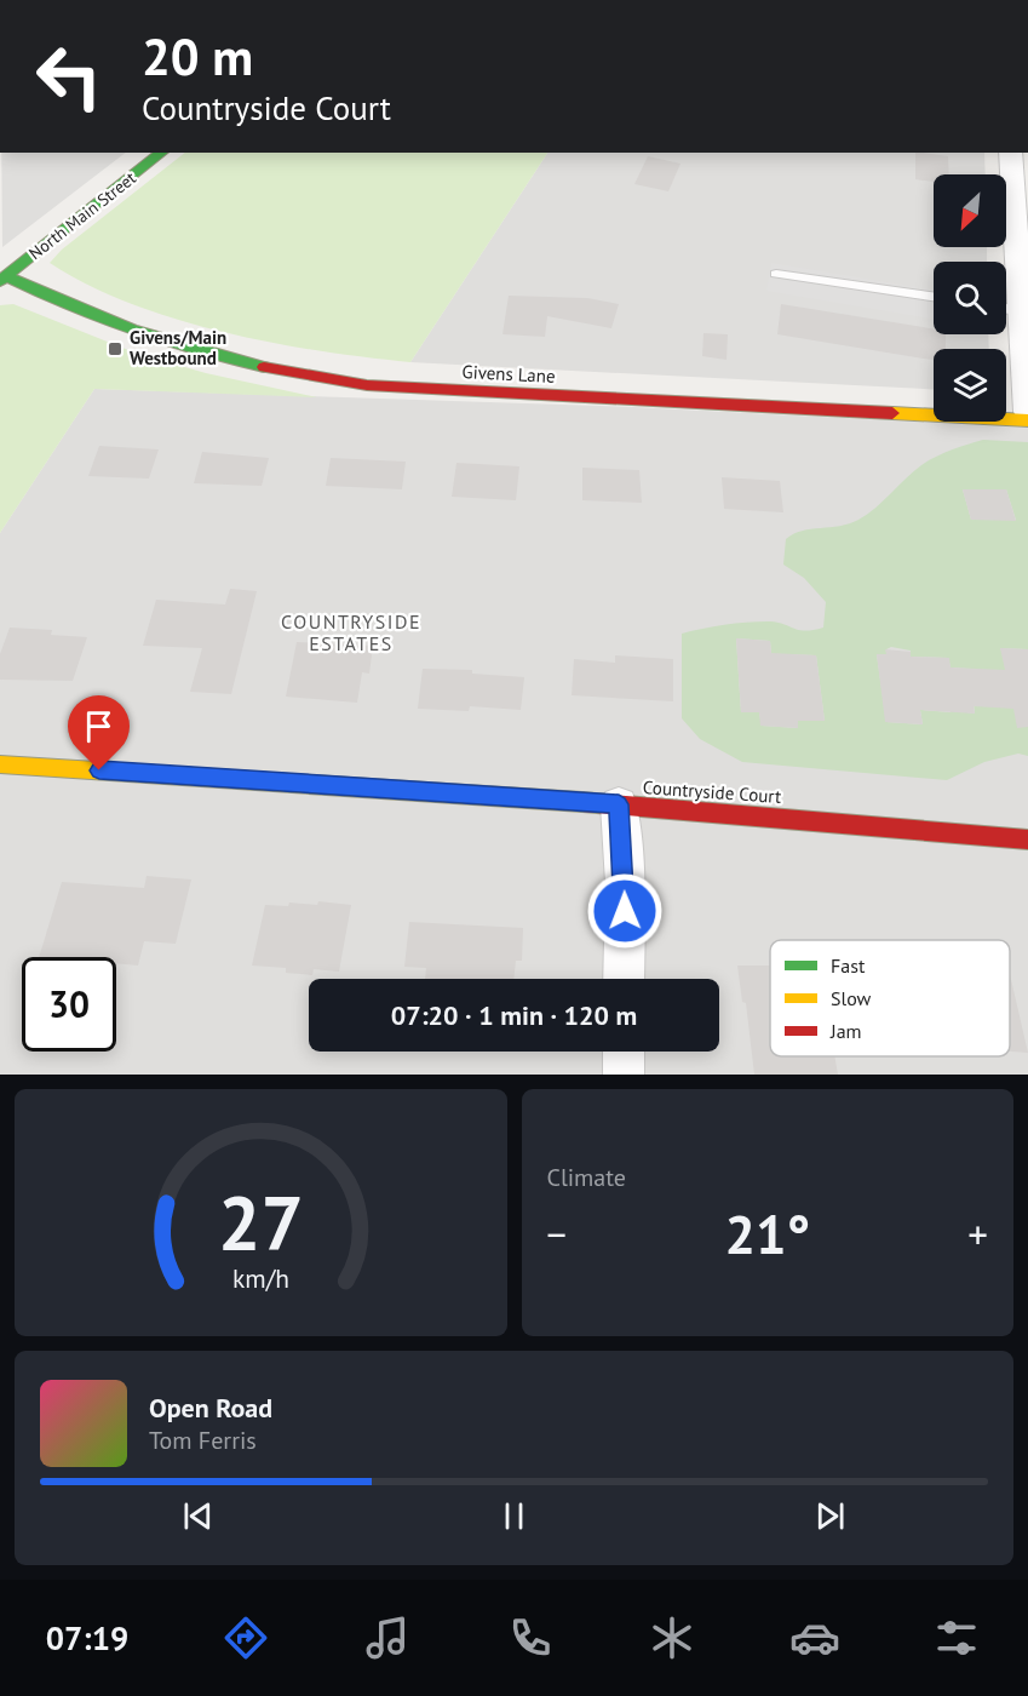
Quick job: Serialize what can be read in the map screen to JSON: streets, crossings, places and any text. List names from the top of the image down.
{
  "streets": {
    "street": ["North Main Street", "Givens Lane", "Countryside Court"]
  },
  "crossings": [
    ["North Main Street", "Givens Lane"]
  ],
  "districts": ["COUNTRYSIDE ESTATES"],
  "places": {
    "transit": ["Givens/Main Westbound"]
  },
  "legend": ["Fast", "Slow", "Jam"],
  "north": "bottom left",
  "page": {
    "turn": ["20 m", "Countryside Court"],
    "limit": "30",
    "trip": "07:20 · 1 min · 120 m",
    "tile": "Climate",
    "heat": ["−", "21°", "+"],
    "song": ["Open Road", "Tom Ferris"],
    "tabs": "07:19",
    "gauge": ["27", "km/h"]
  }
}
